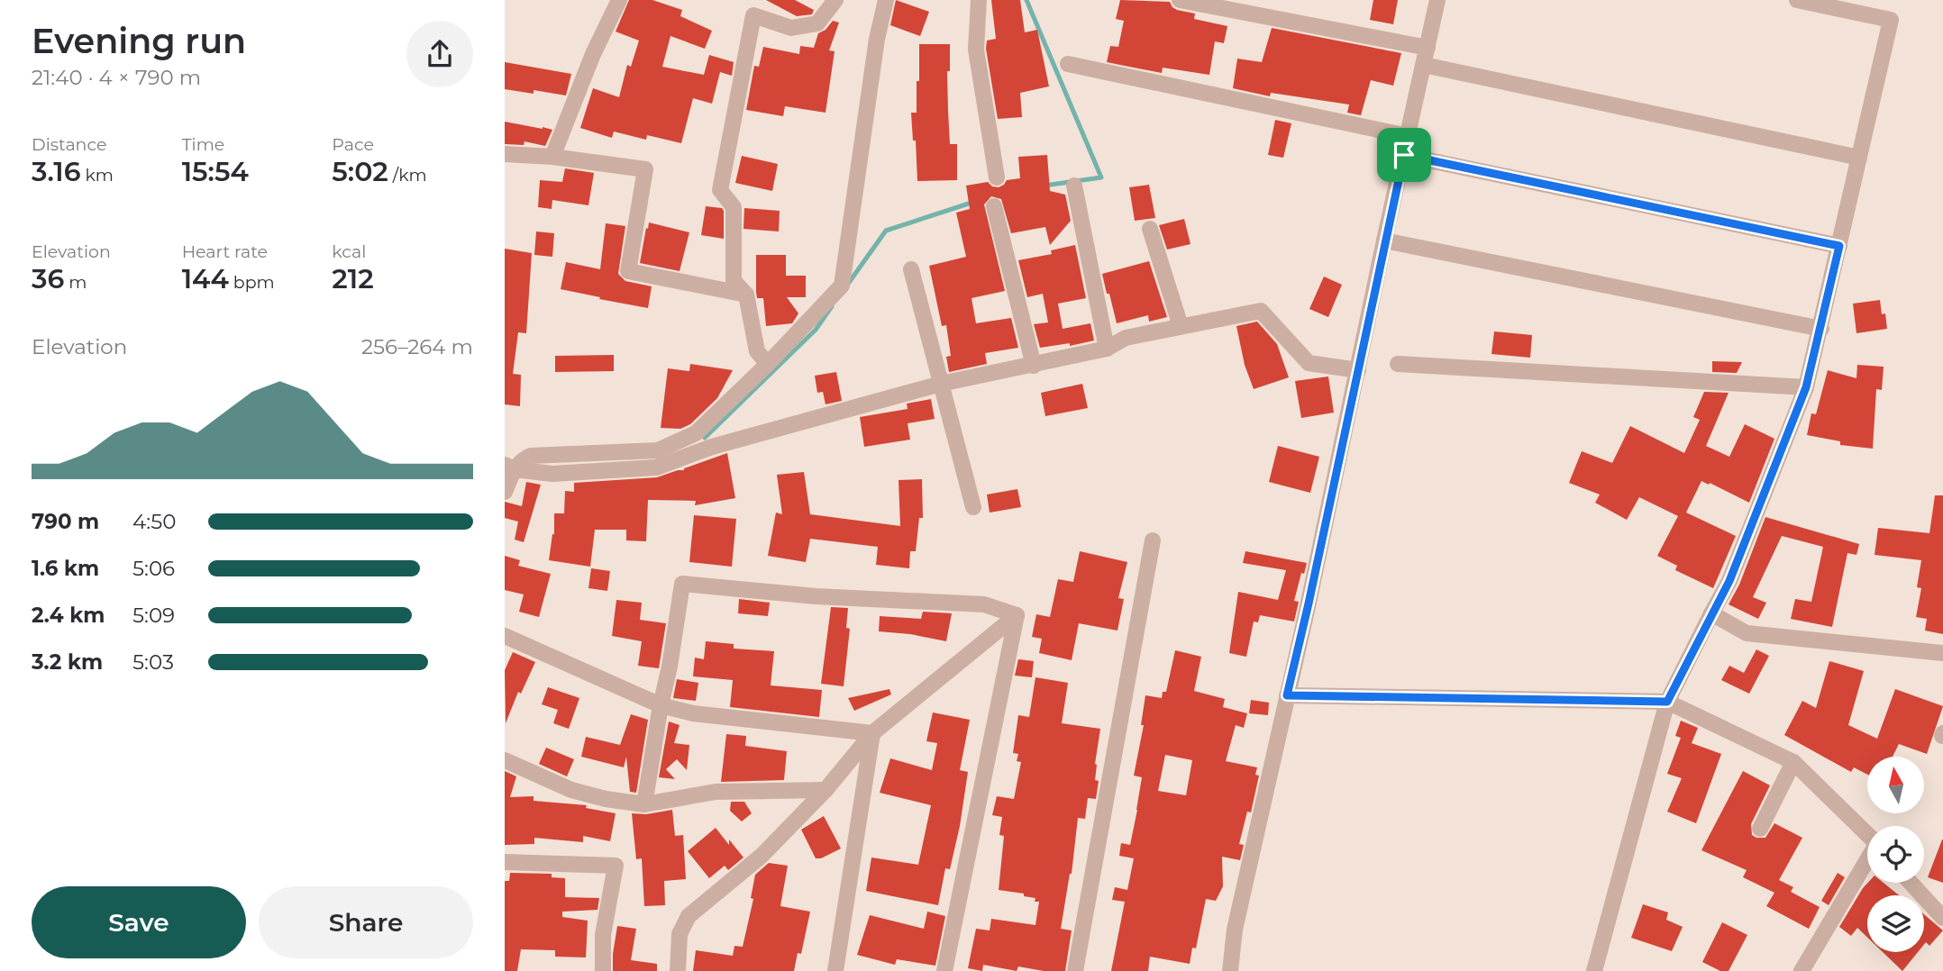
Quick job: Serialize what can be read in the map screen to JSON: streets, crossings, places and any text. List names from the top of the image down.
{
  "north": "top",
  "page": {
    "heading": ["Evening run", "21:40 · 4 × 790 m"],
    "stats": [
      ["Distance", "3.16 km"],
      ["Time", "15:54"],
      ["Pace", "5:02 /km"],
      ["Elevation", "36 m"],
      ["Heart rate", "144 bpm"],
      ["kcal", "212"]
    ],
    "chart": ["Elevation", "256–264 m"],
    "list": [
      {
        "name": "790 m",
        "note": "4:50"
      },
      {
        "name": "1.6 km",
        "note": "5:06"
      },
      {
        "name": "2.4 km",
        "note": "5:09"
      },
      {
        "name": "3.2 km",
        "note": "5:03"
      }
    ],
    "buttons": ["Save", "Share"]
  }
}
